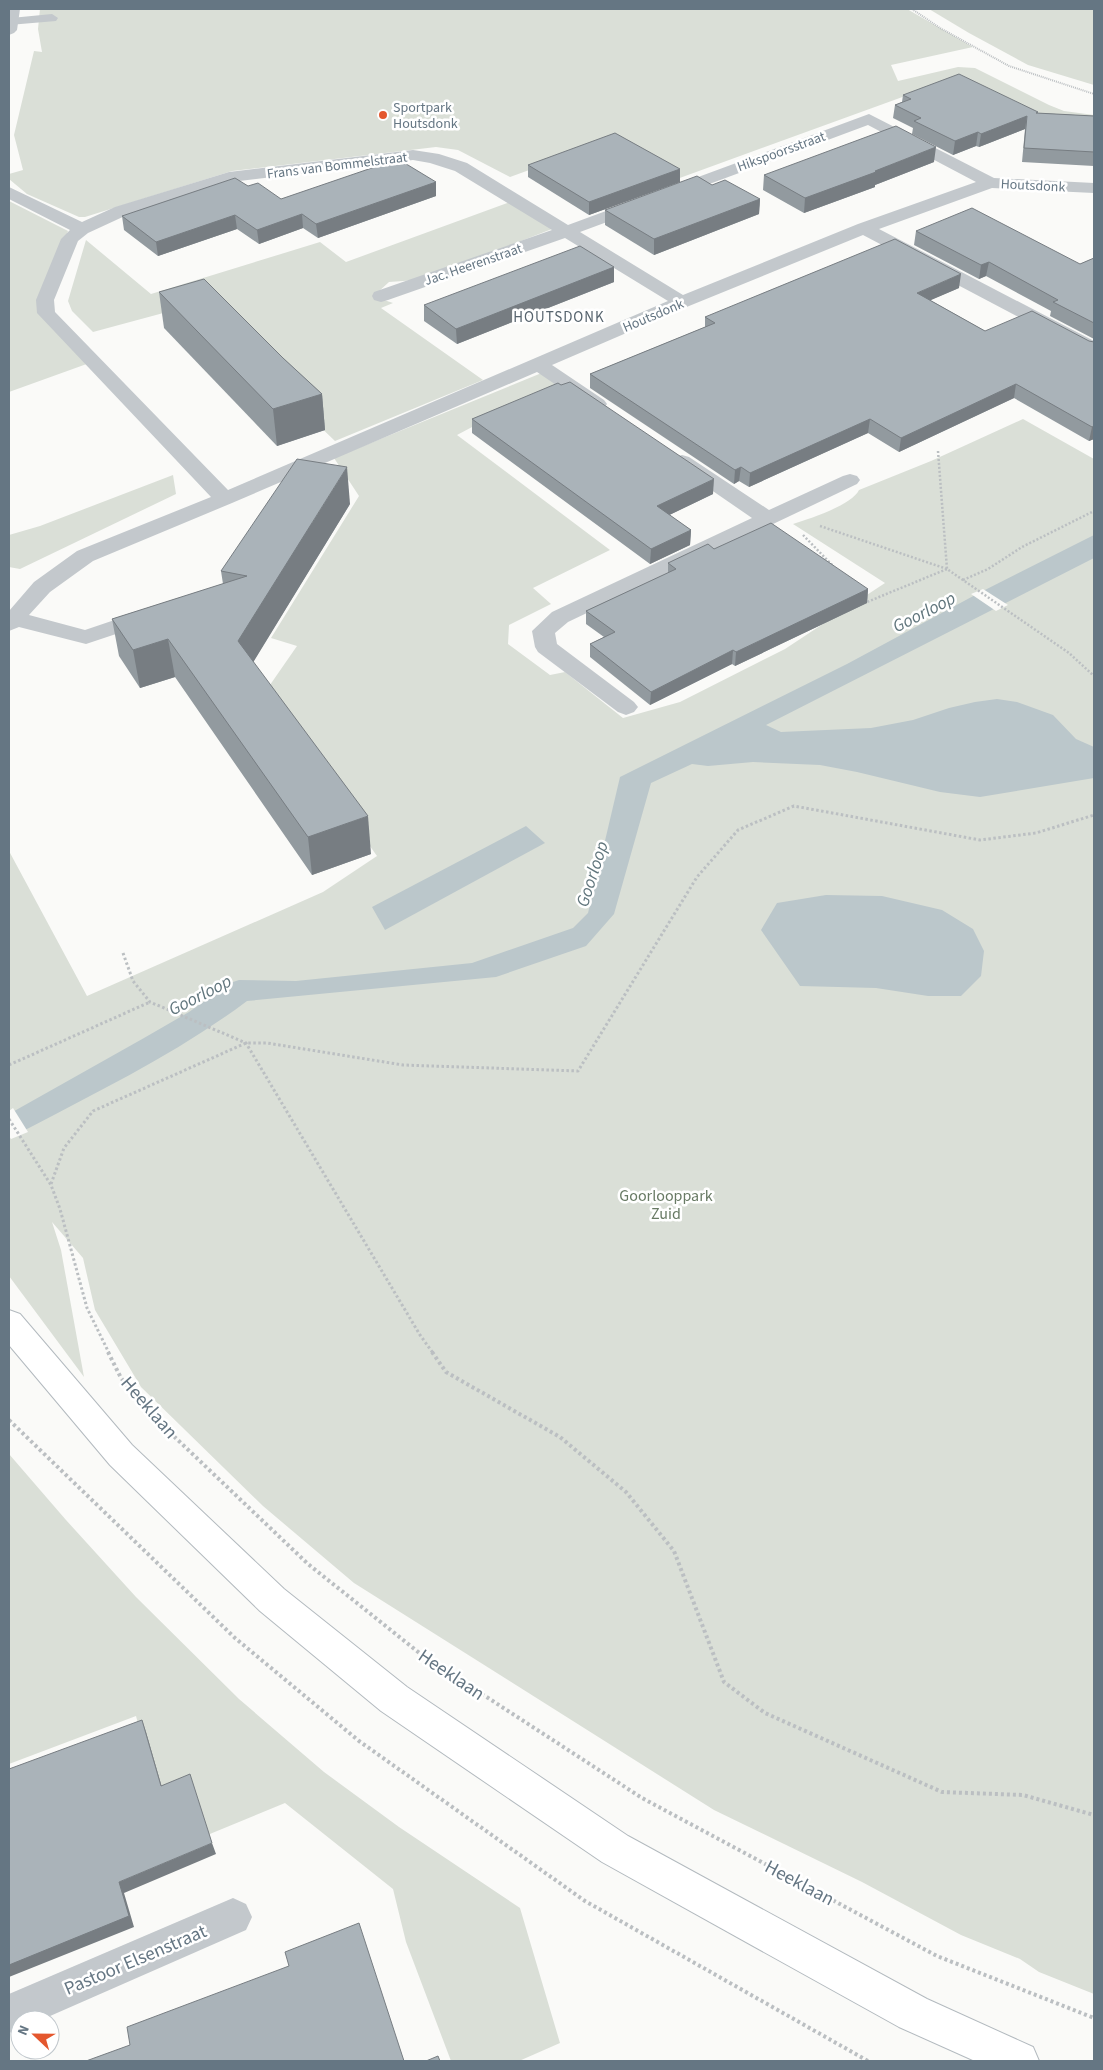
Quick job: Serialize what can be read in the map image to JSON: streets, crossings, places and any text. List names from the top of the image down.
{
  "streets": {
    "street": [
      "Hikspoorsstraat",
      "Frans van Bommelstraat",
      "Houtsdonk",
      "Jac. Heerenstraat",
      "Pastoor Elsenstraat"
    ],
    "path": ["Heeklaan"]
  },
  "crossings": [
    ["Hikspoorsstraat", "Frans van Bommelstraat"],
    ["Hikspoorsstraat", "Houtsdonk"],
    ["Hikspoorsstraat", "Jac. Heerenstraat"],
    ["Frans van Bommelstraat", "Houtsdonk"],
    ["Frans van Bommelstraat", "Jac. Heerenstraat"]
  ],
  "districts": ["HOUTSDONK"],
  "water": ["Goorloop"],
  "parks": ["Goorlooppark Zuid"],
  "places": ["Sportpark Houtsdonk"],
  "north": "left"
}
